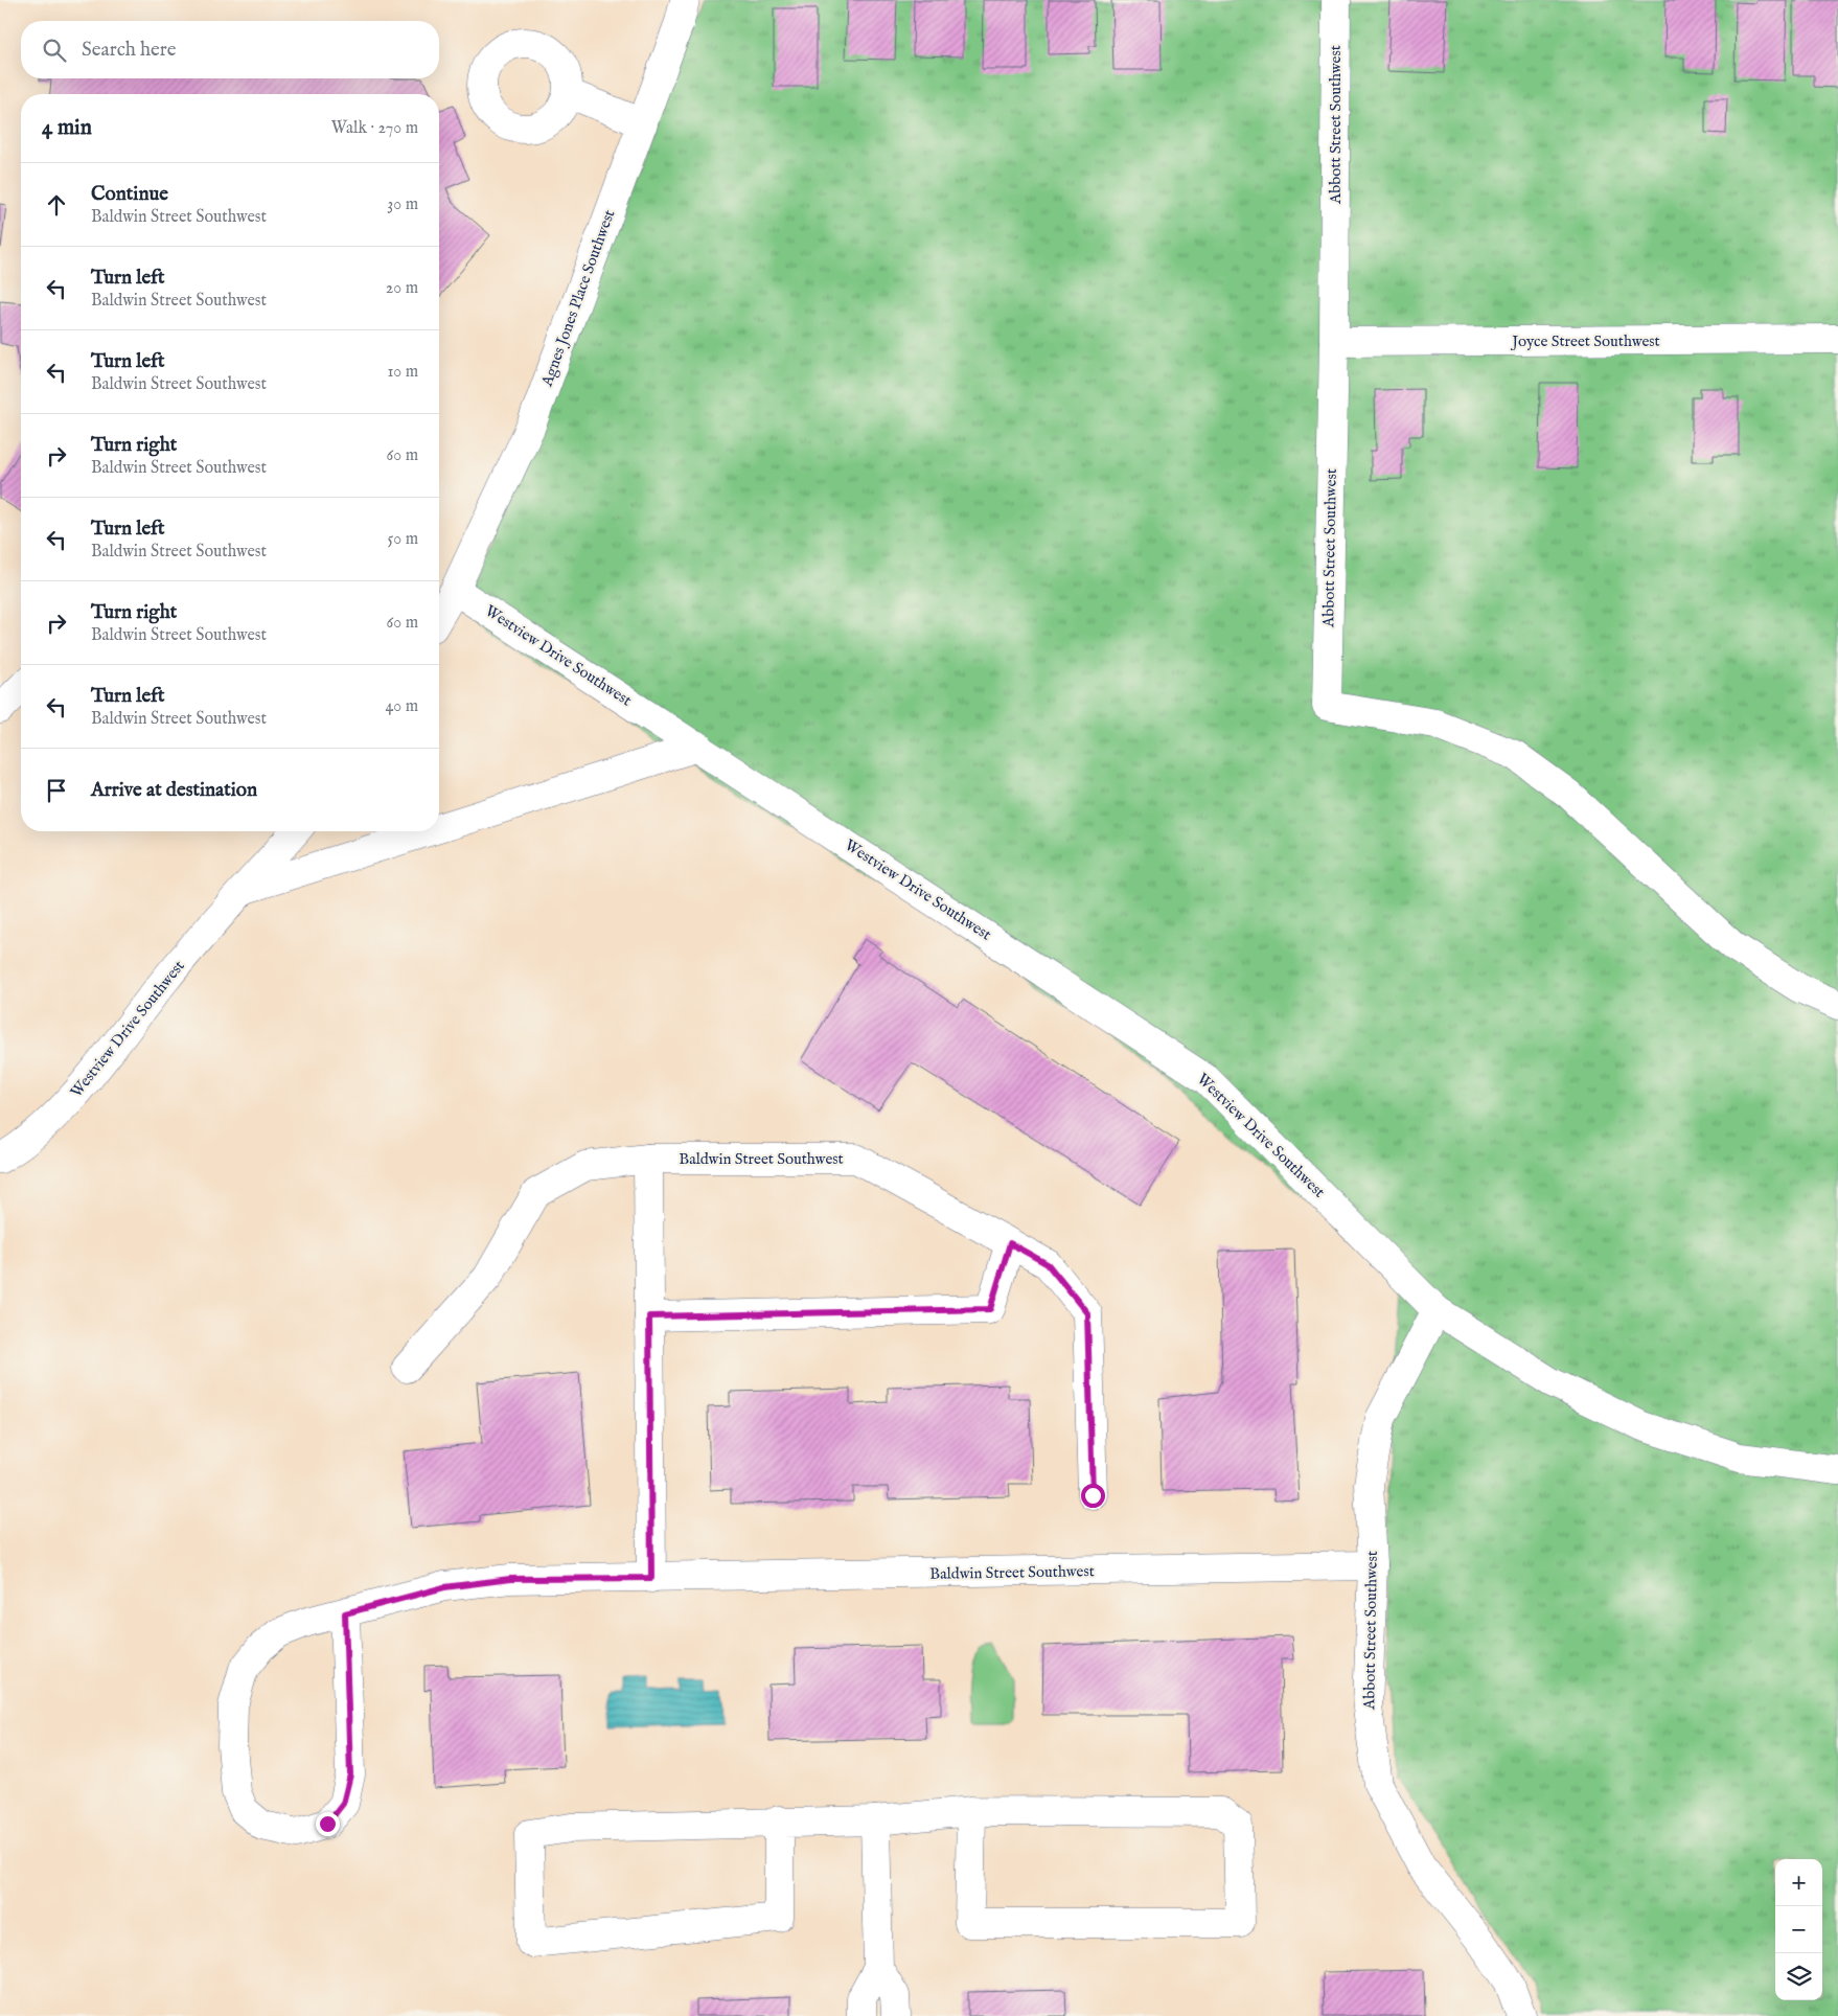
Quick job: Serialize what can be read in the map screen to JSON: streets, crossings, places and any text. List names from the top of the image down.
{
  "streets": {
    "street": [
      "Abbott Street Southwest",
      "Agnes Jones Place Southwest",
      "Joyce Street Southwest",
      "Westview Drive Southwest",
      "Baldwin Street Southwest"
    ]
  },
  "crossings": [
    ["Abbott Street Southwest", "Joyce Street Southwest"],
    ["Abbott Street Southwest", "Westview Drive Southwest"],
    ["Abbott Street Southwest", "Baldwin Street Southwest"],
    ["Agnes Jones Place Southwest", "Westview Drive Southwest"]
  ],
  "page": {
    "search": "Search here",
    "heading": ["4 min", "Walk · 270 m"],
    "list": [
      ["Continue", "Baldwin Street Southwest", "30 m"],
      ["Turn left", "Baldwin Street Southwest", "20 m"],
      ["Turn left", "Baldwin Street Southwest", "10 m"],
      ["Turn right", "Baldwin Street Southwest", "60 m"],
      ["Turn left", "Baldwin Street Southwest", "50 m"],
      ["Turn right", "Baldwin Street Southwest", "60 m"],
      ["Turn left", "Baldwin Street Southwest", "40 m"],
      "Arrive at destination"
    ],
    "map_buttons": ["+", "−"]
  }
}
